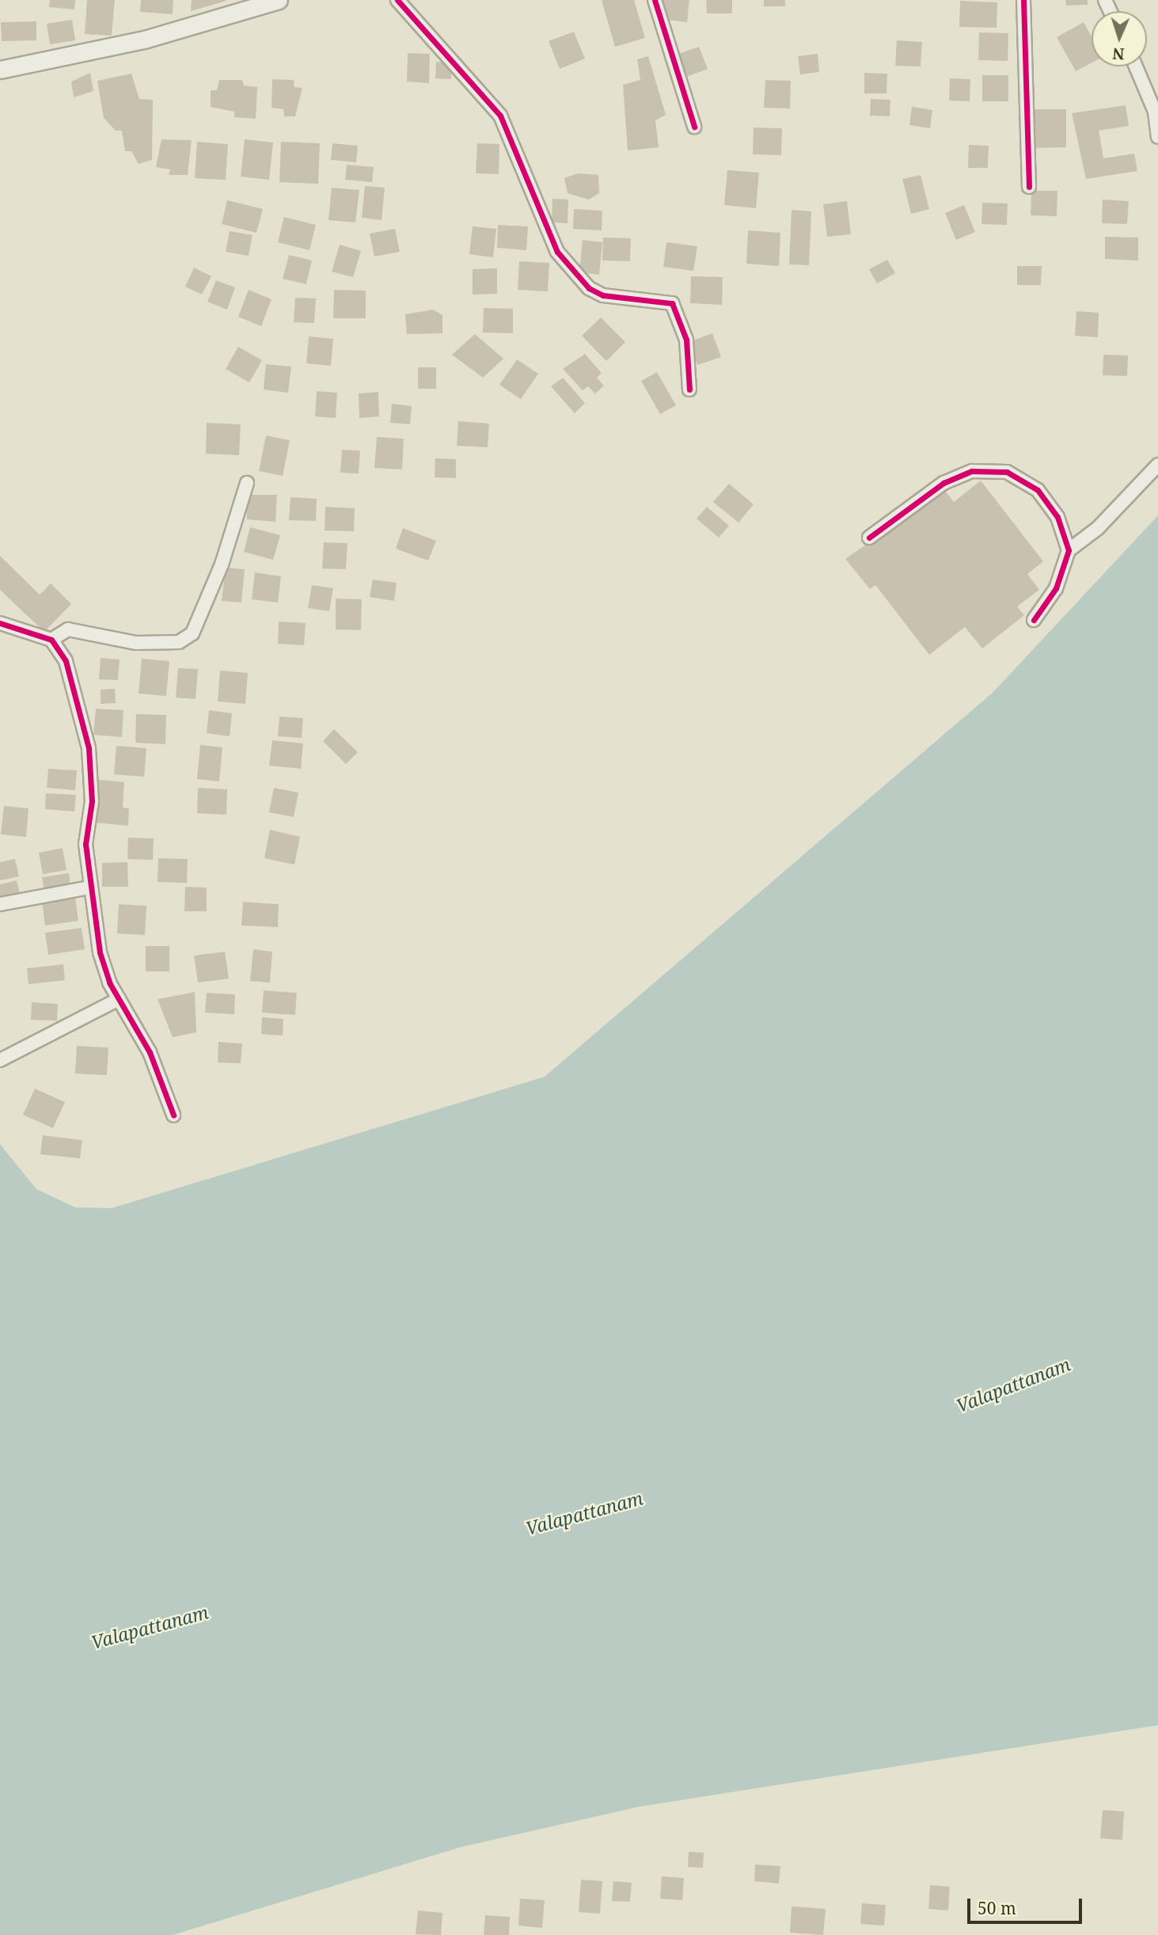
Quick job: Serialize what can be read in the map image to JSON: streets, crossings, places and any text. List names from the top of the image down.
{
  "water": ["Valapattanam"],
  "scale_bar": "50 m",
  "north": "bottom"
}
